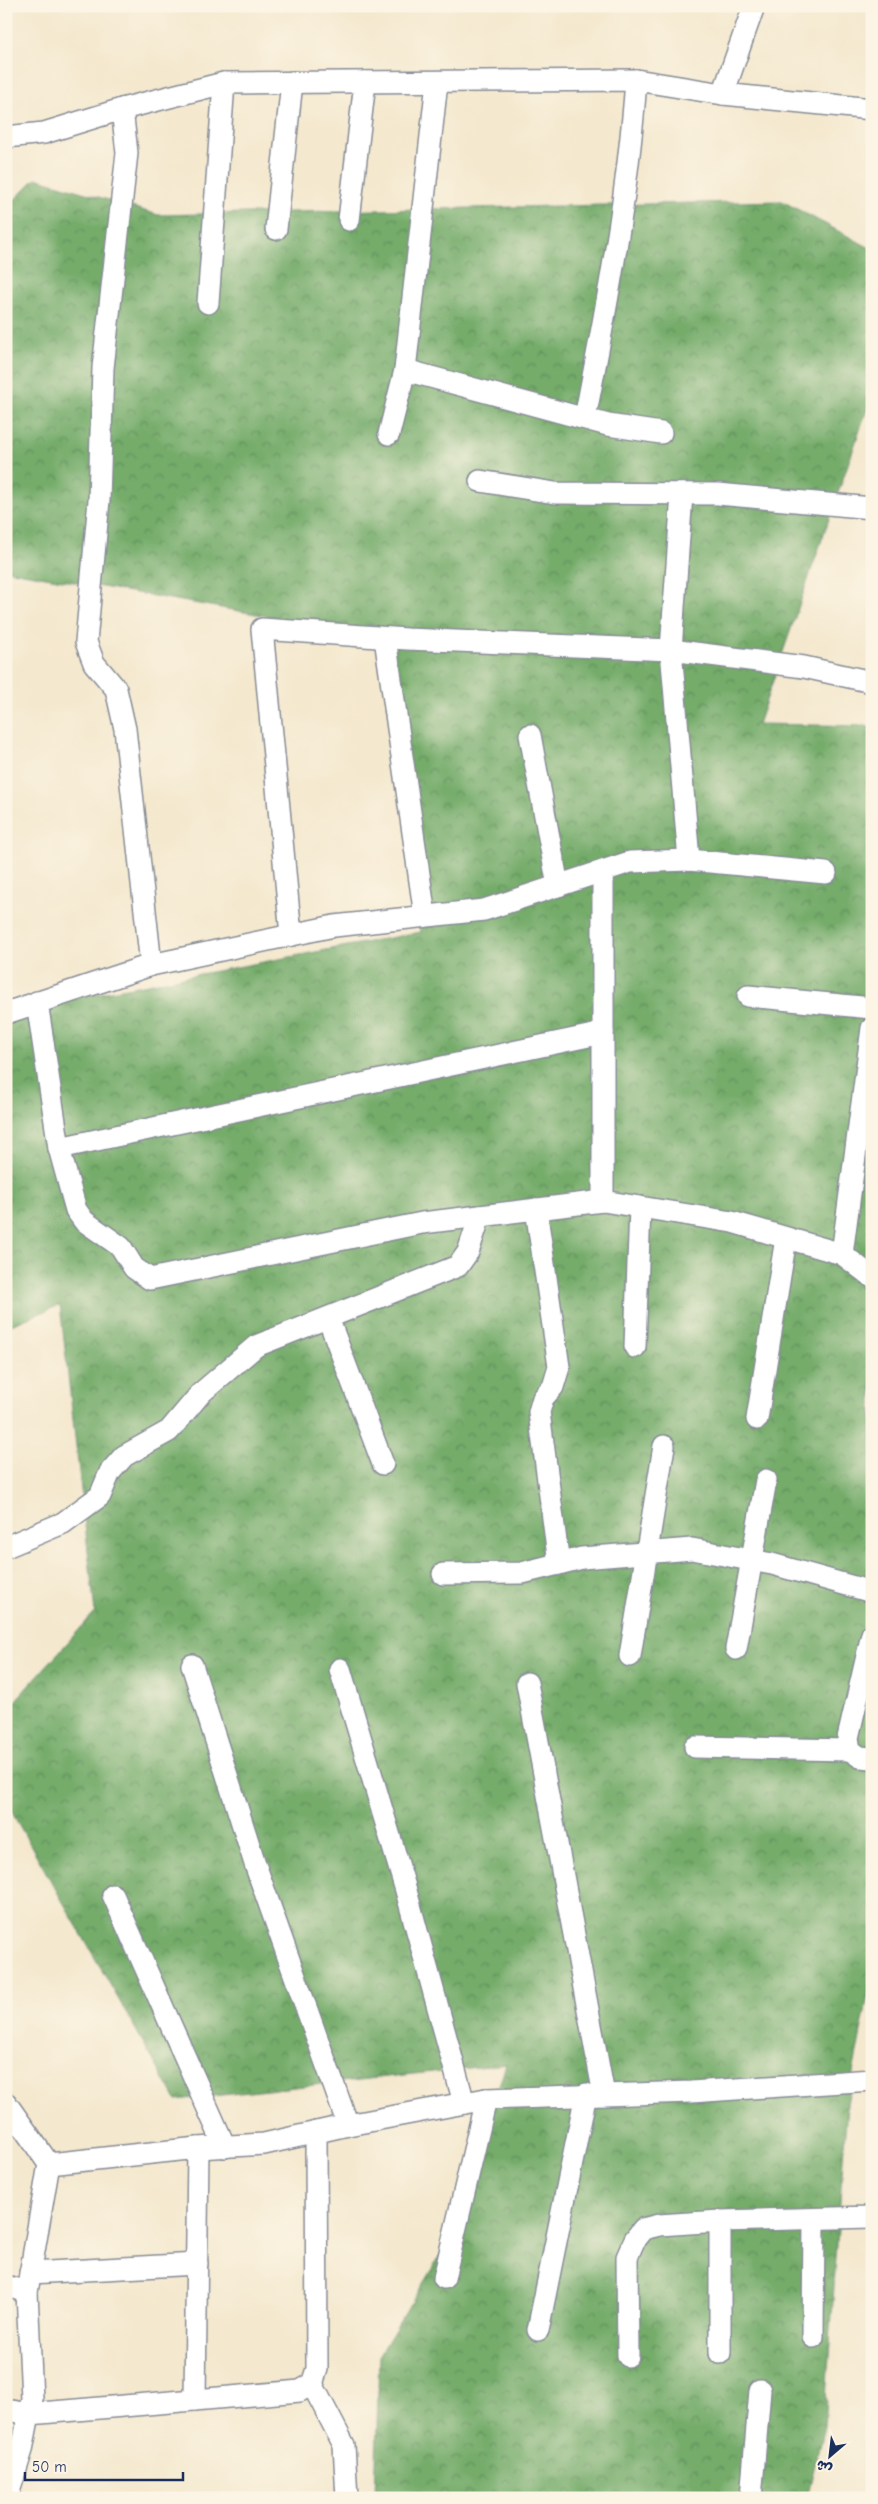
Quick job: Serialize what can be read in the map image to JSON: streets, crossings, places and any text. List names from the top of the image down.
{
  "scale_bar": "50 m",
  "north": "bottom left"
}
